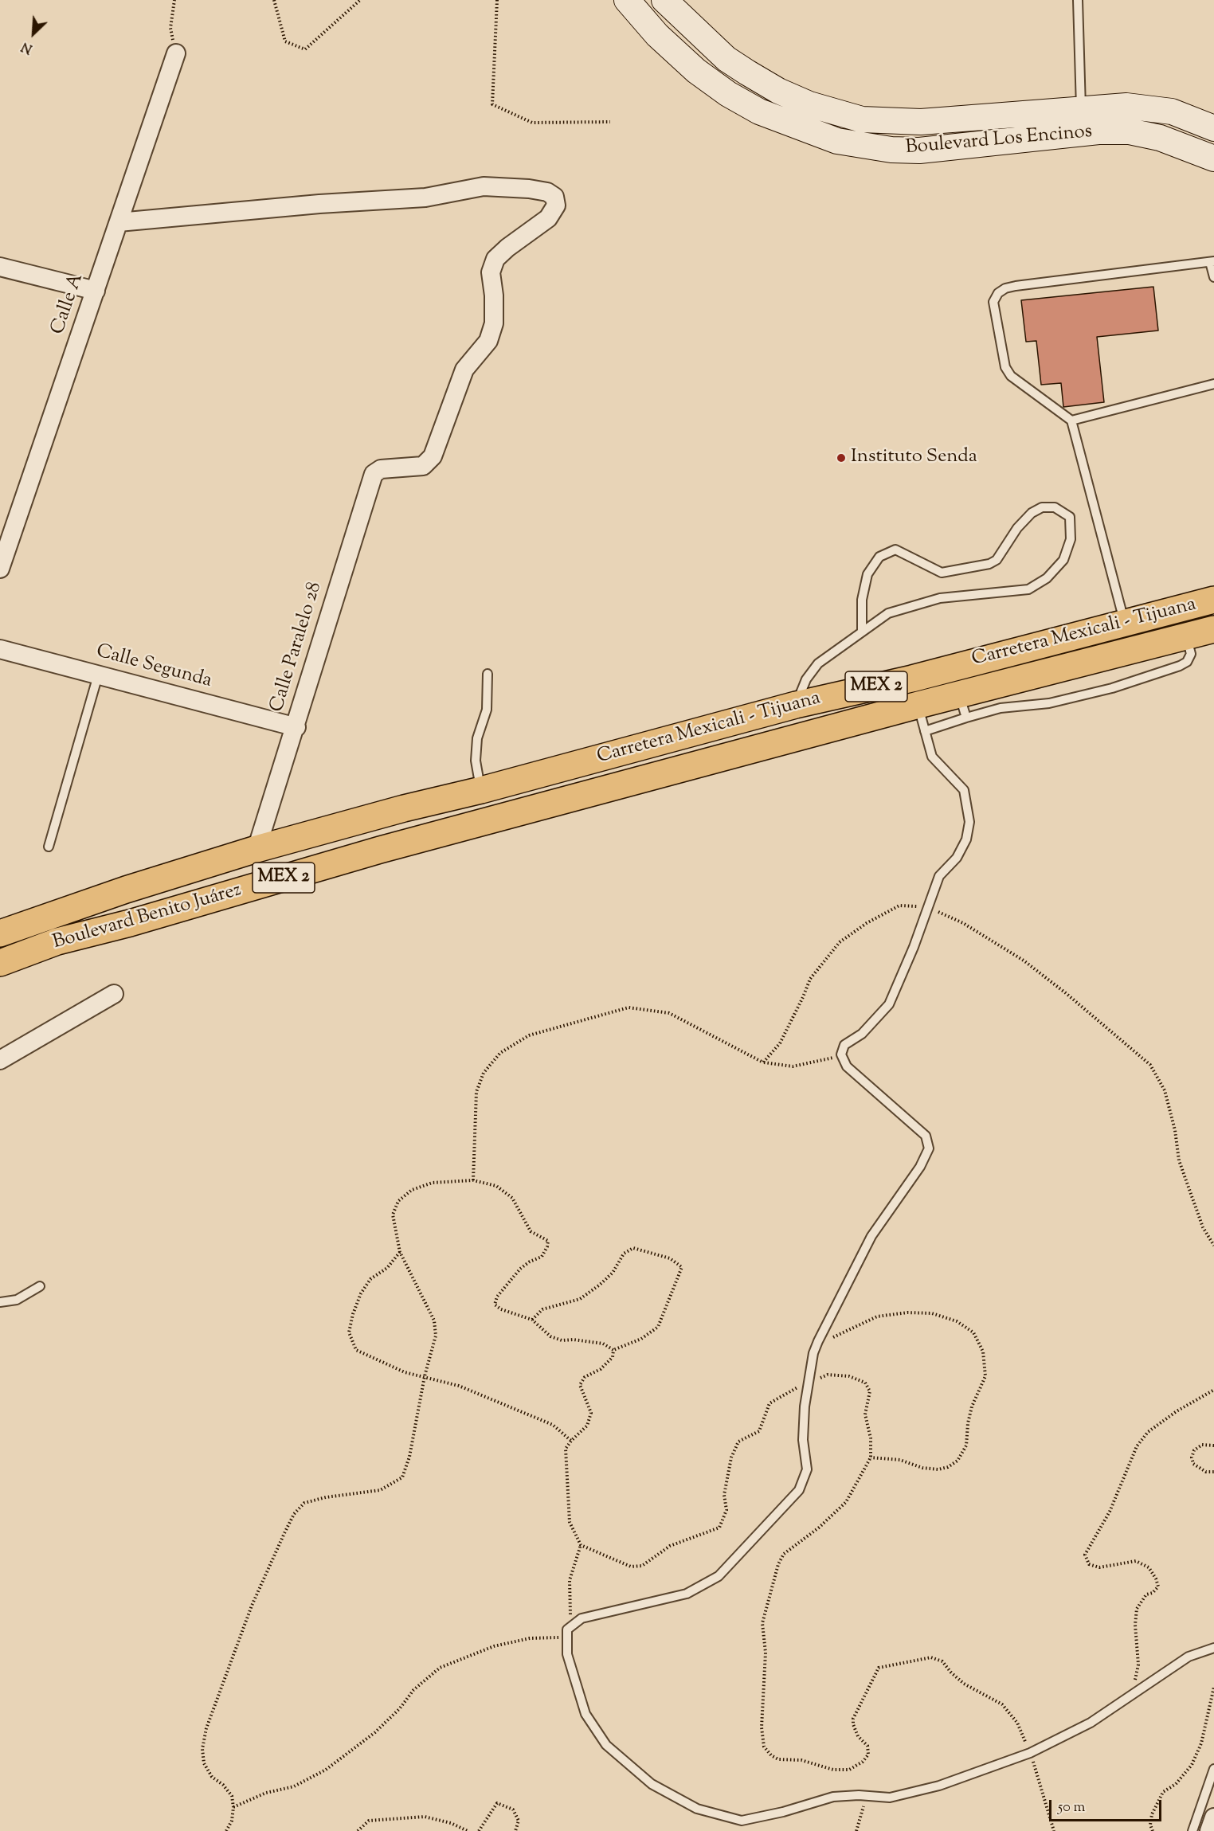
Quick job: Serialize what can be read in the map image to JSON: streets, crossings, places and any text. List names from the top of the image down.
{
  "streets": {
    "main road": [
      "Boulevard Los Encinos",
      "Carretera Mexicali - Tijuana",
      "MEX 2",
      "Boulevard Benito Juárez"
    ],
    "street": ["Calle A", "Calle Paralelo 28", "Calle Segunda"]
  },
  "crossings": [
    ["Calle A", "Calle Paralelo 28"],
    ["Carretera Mexicali - Tijuana", "Boulevard Benito Juárez"],
    ["Calle Paralelo 28", "Calle Segunda"],
    ["Calle Paralelo 28", "Boulevard Benito Juárez"]
  ],
  "places": ["Instituto Senda"],
  "scale_bar": "50 m",
  "north": "bottom left"
}
